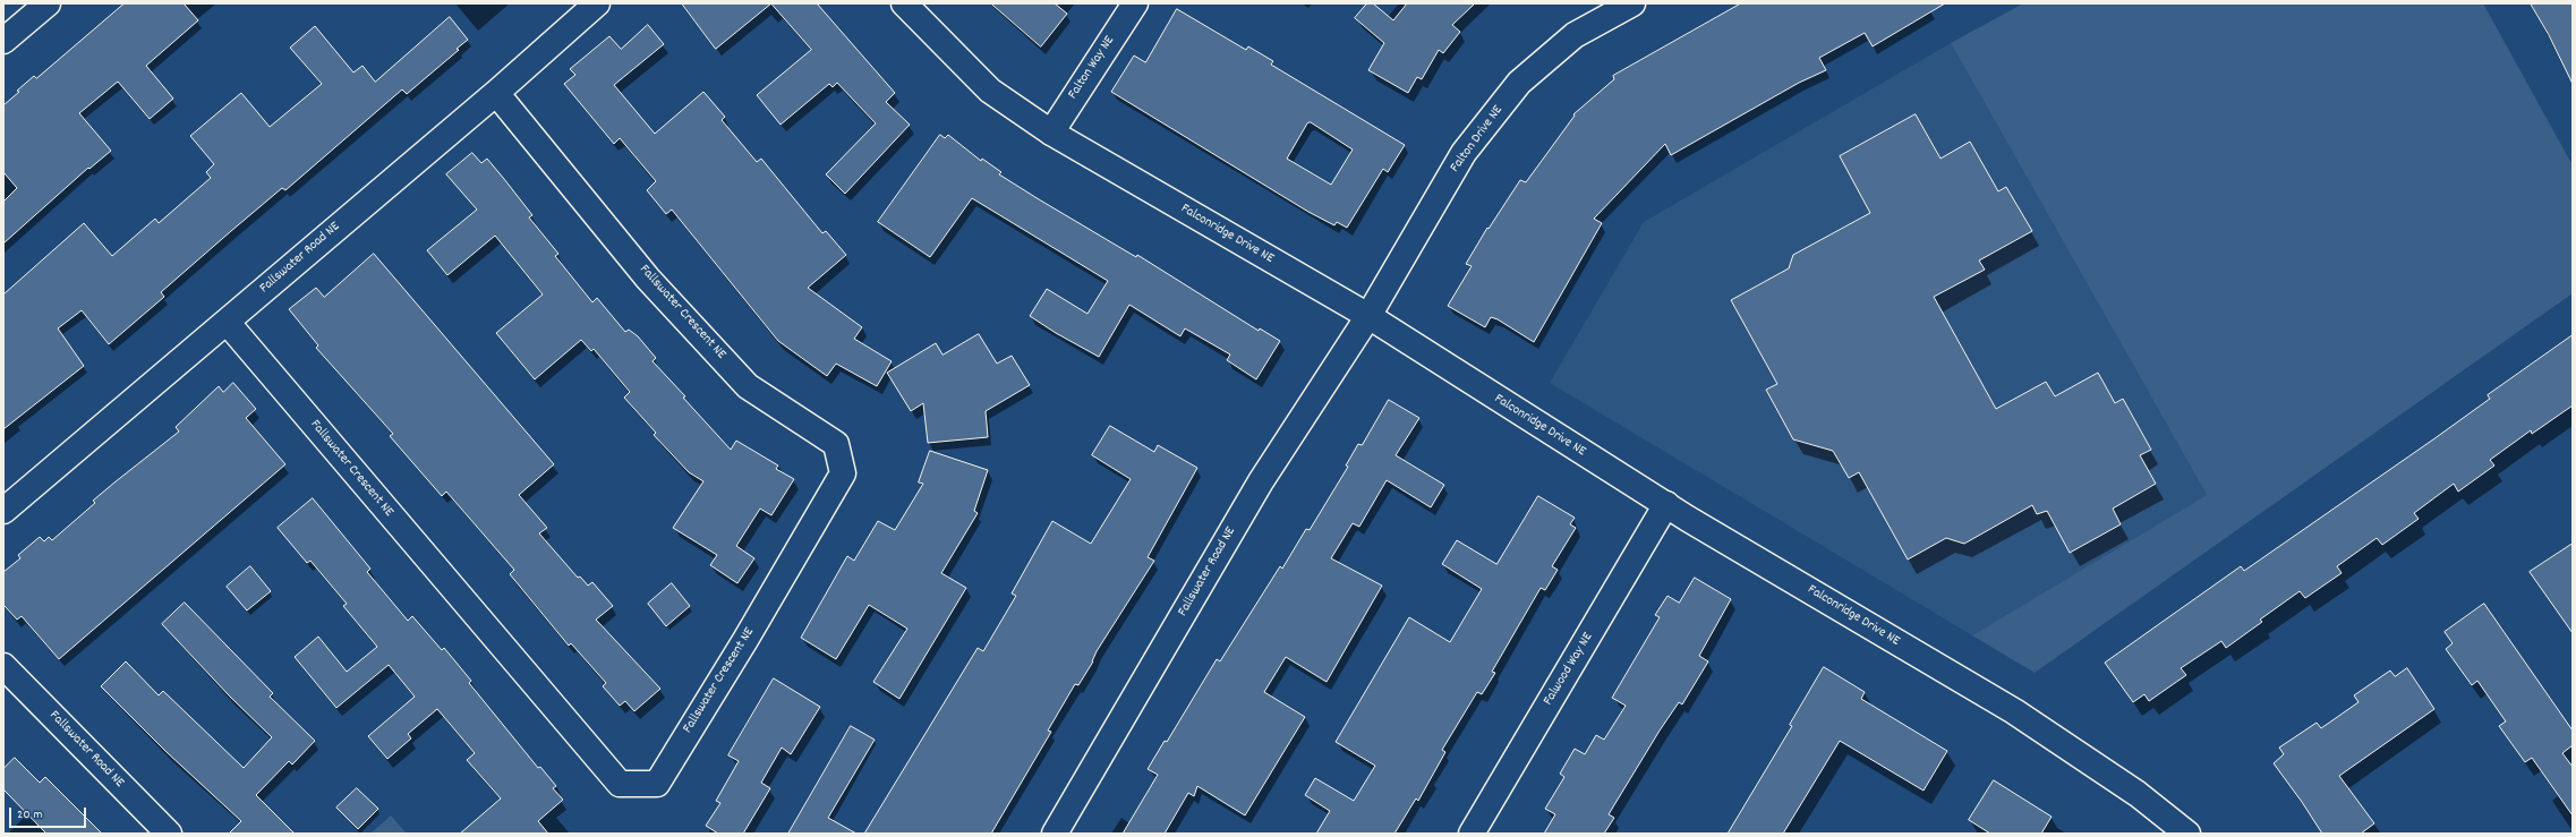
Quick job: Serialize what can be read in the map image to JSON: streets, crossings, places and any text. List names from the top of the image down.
{
  "streets": {
    "street": [
      "Falton Way NE",
      "Falton Drive NE",
      "Falconridge Drive NE",
      "Fallswater Road NE",
      "Fallswater Crescent NE",
      "Falwood Way NE"
    ]
  },
  "crossings": [
    ["Falton Way NE", "Falconridge Drive NE"],
    ["Falton Drive NE", "Falconridge Drive NE"],
    ["Falton Drive NE", "Fallswater Road NE"],
    ["Falconridge Drive NE", "Fallswater Road NE"],
    ["Falconridge Drive NE", "Falwood Way NE"],
    ["Fallswater Road NE", "Fallswater Crescent NE"]
  ],
  "scale_bar": "20 m"
}
